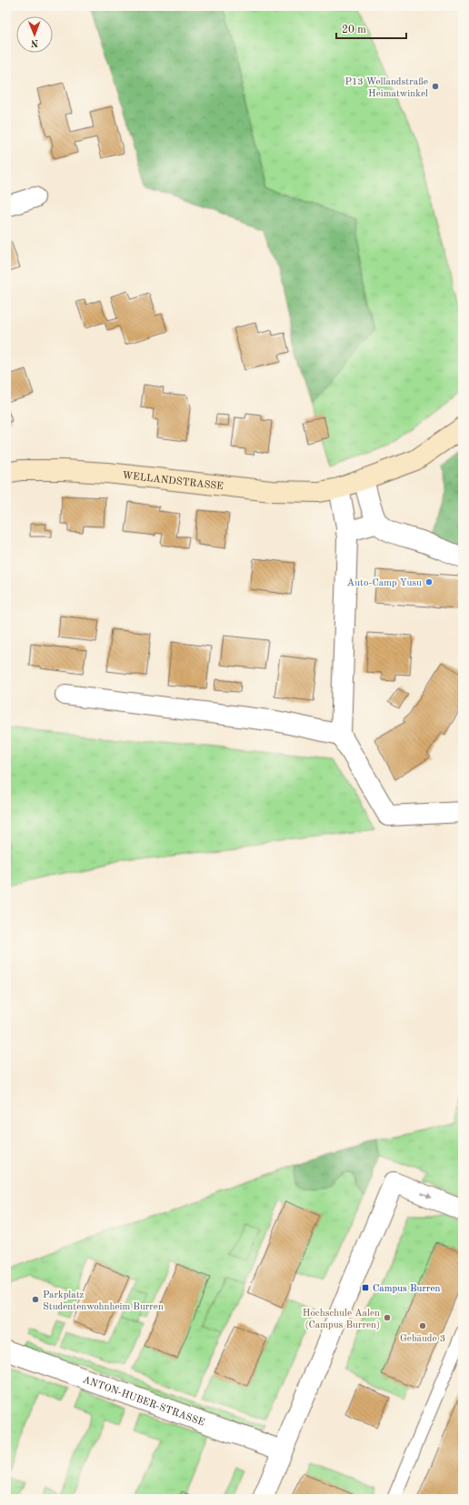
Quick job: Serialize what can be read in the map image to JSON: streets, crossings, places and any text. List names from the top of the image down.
{
  "streets": {
    "main road": ["WELLANDSTRASSE"],
    "street": ["ANTON-HUBER-STRASSE"]
  },
  "places": {
    "other": [
      "P13 Wellandstraße Heimatwinkel",
      "Auto-Camp Yusu",
      "Parkplatz Studentenwohnheim Burren",
      "Hochschule Aalen (Campus Burren)",
      "Gebäude 3"
    ],
    "transit": ["Campus Burren"]
  },
  "scale_bar": "20 m",
  "north": "bottom"
}
